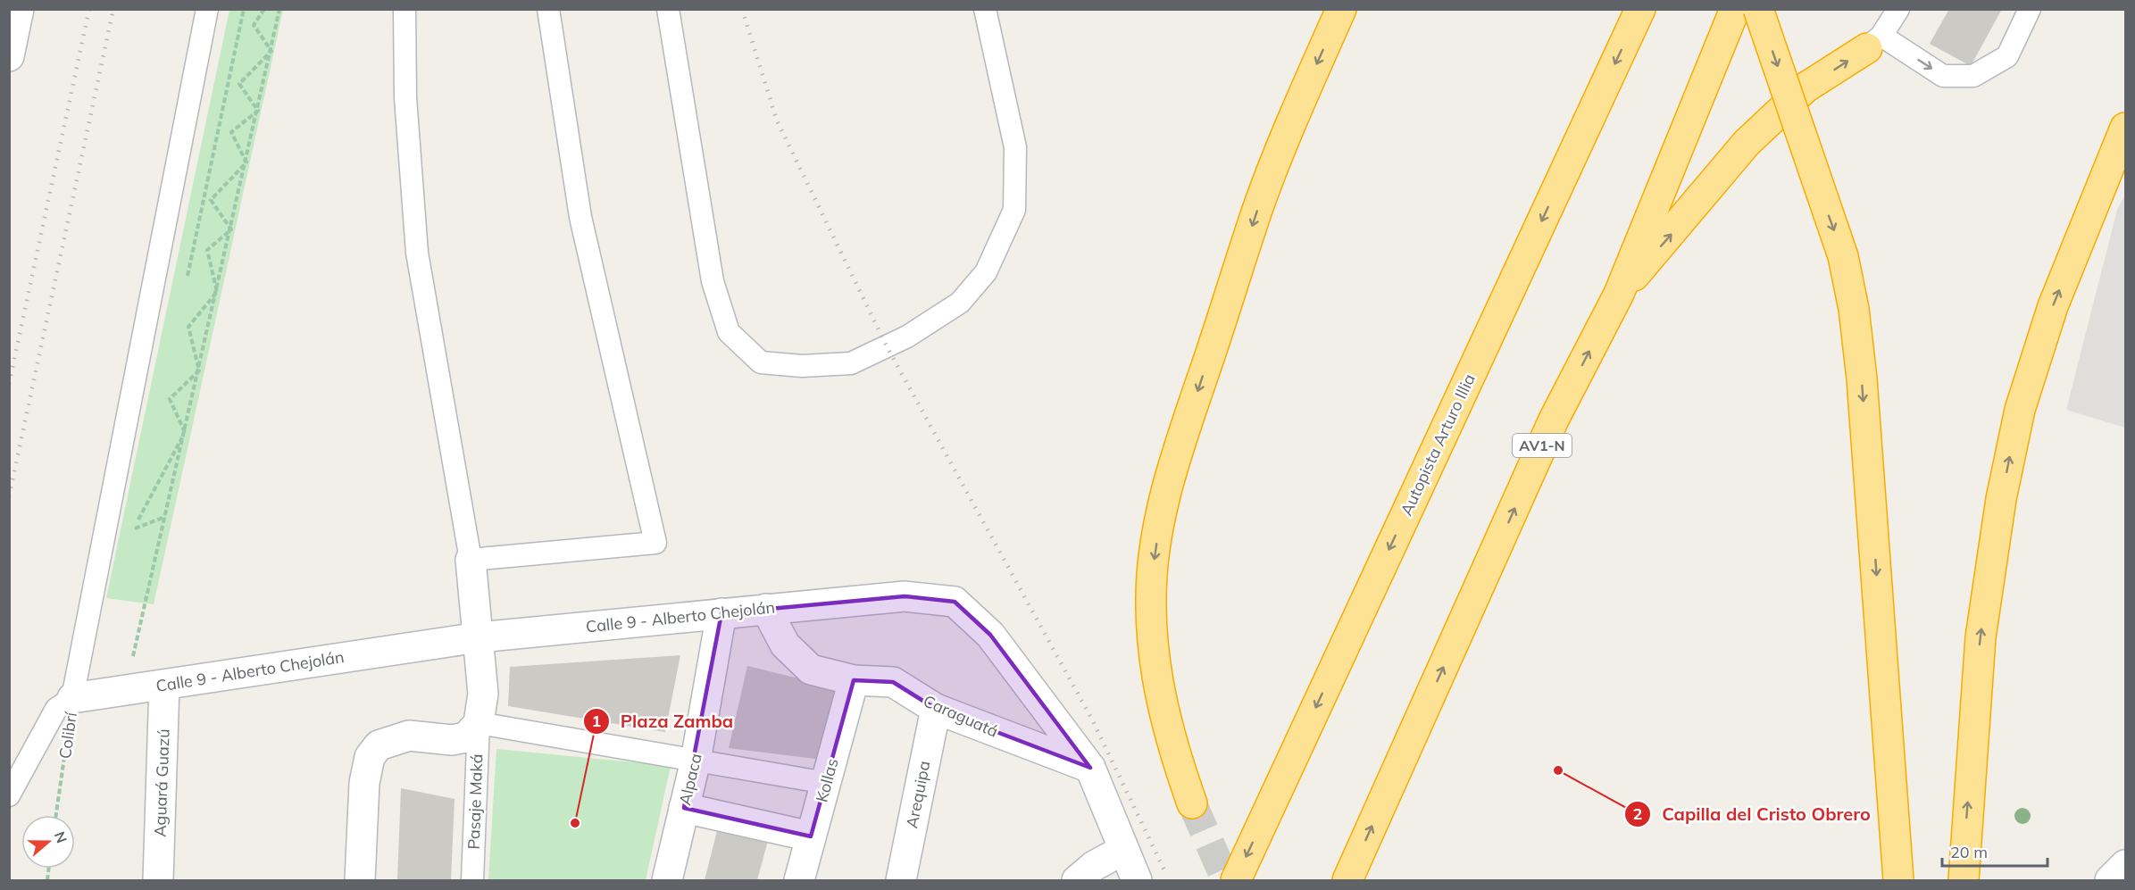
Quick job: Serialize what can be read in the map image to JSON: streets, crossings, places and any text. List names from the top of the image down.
{
  "streets": {
    "highway": ["Autopista Arturo Illia", "AV1-N"],
    "street": [
      "Calle 9 - Alberto Chejolán",
      "Caraguatá",
      "Alpaca",
      "Kollas",
      "Aguará Guazú",
      "Arequipa"
    ],
    "lane": ["Colibrí", "Pasaje Maká"]
  },
  "crossings": [
    ["Calle 9 - Alberto Chejolán", "Caraguatá"],
    ["Calle 9 - Alberto Chejolán", "Colibrí"],
    ["Calle 9 - Alberto Chejolán", "Alpaca"],
    ["Calle 9 - Alberto Chejolán", "Aguará Guazú"],
    ["Caraguatá", "Kollas"],
    ["Caraguatá", "Arequipa"]
  ],
  "places": ["Capilla del Cristo Obrero", "Plaza Zamba"],
  "scale_bar": "20 m",
  "north": "right"
}
